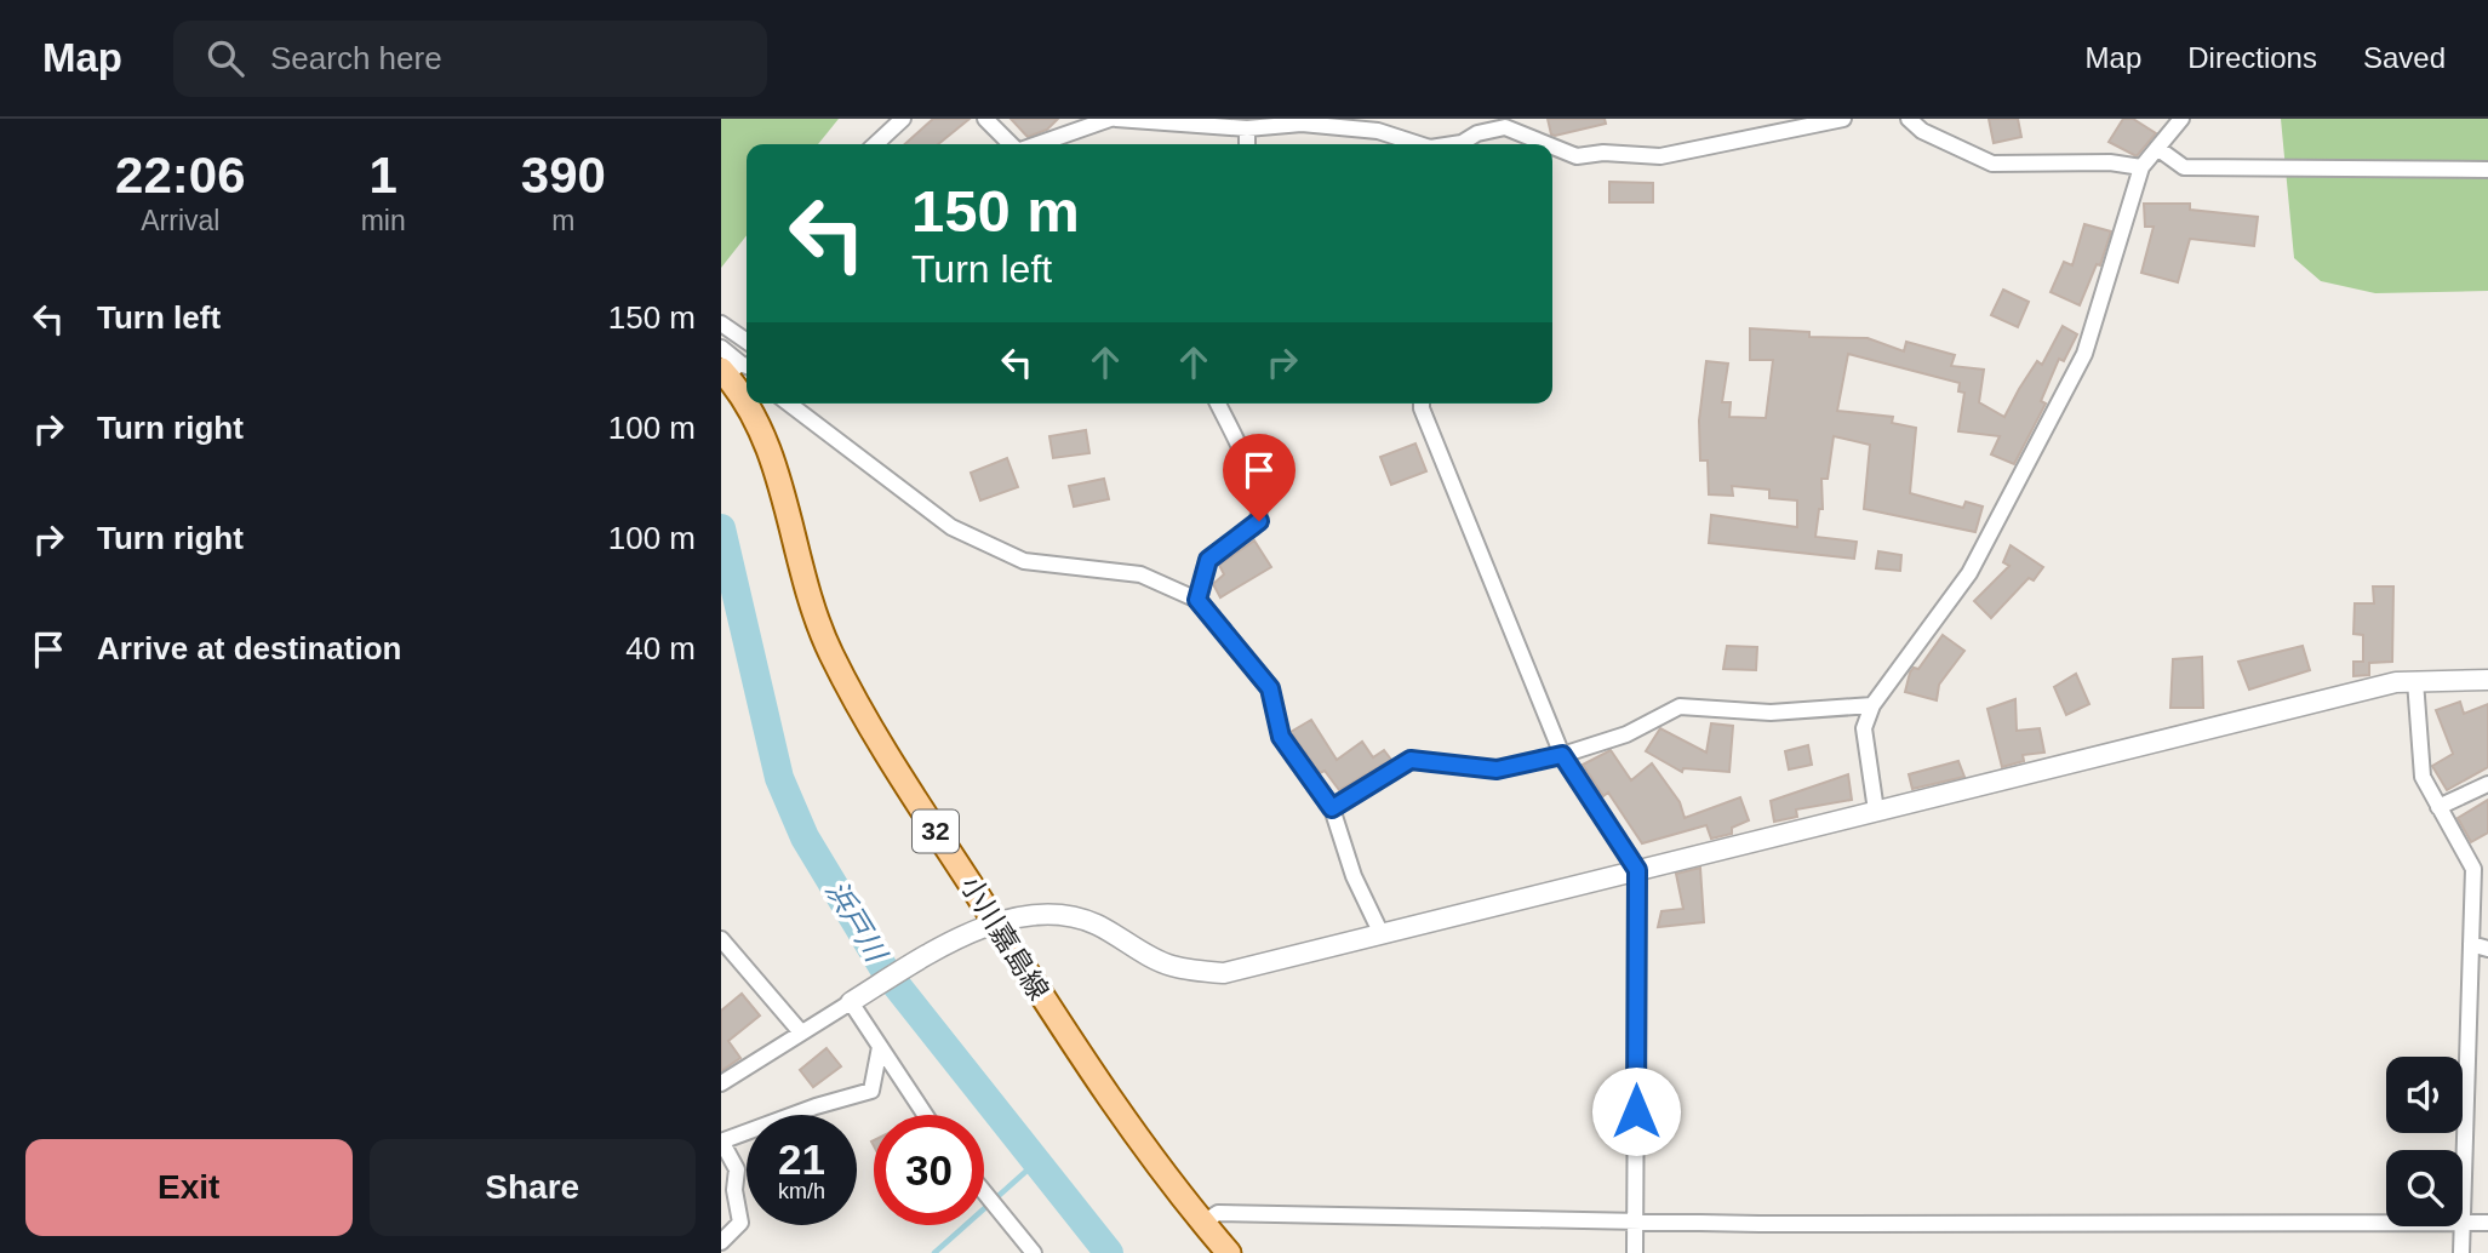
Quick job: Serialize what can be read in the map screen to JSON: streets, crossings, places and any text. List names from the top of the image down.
{
  "streets": {
    "main road": ["32", "小川嘉島線"]
  },
  "water": ["浜戸川"],
  "page": {
    "header": "Map",
    "search": "Search here",
    "nav": ["Map", "Directions", "Saved"],
    "eta": [
      "22:06",
      "Arrival",
      "1",
      "min",
      "390",
      "m"
    ],
    "turn": ["150 m", "Turn left"],
    "list": [
      {
        "name": "Turn left",
        "value": "150 m"
      },
      {
        "name": "Turn right",
        "value": "100 m"
      },
      {
        "name": "Turn right",
        "value": "100 m"
      },
      {
        "name": "Arrive at destination",
        "value": "40 m"
      }
    ],
    "speed": "21 km/h",
    "limit": "30",
    "buttons": ["Exit", "Share"]
  }
}
